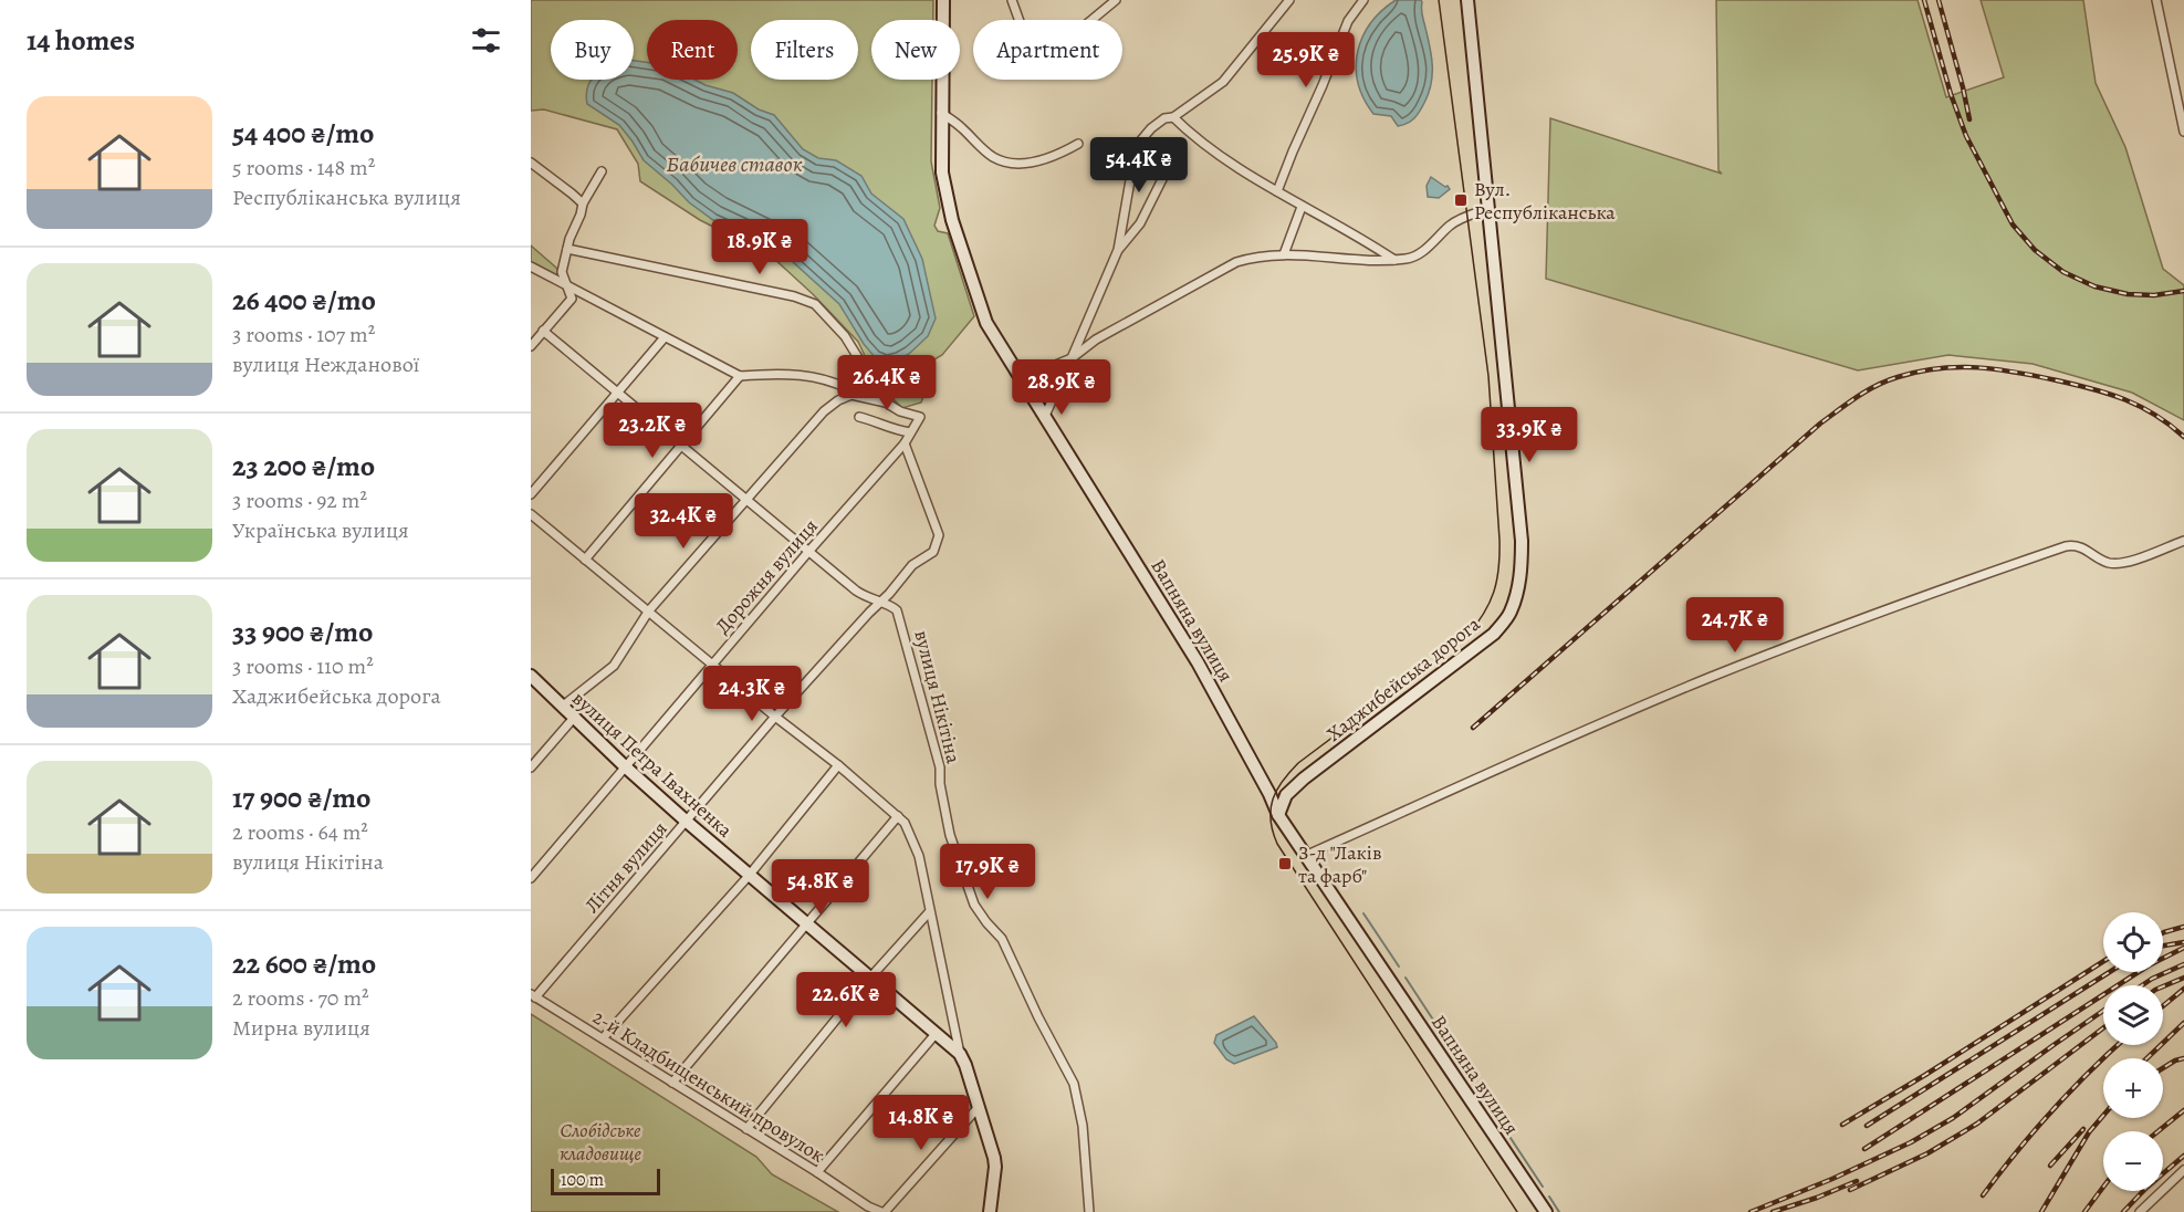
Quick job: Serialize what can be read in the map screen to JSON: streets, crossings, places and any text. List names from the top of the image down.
{
  "streets": {
    "street": [
      "Дорожня вулиця",
      "Вапняна вулиця",
      "Хаджибейська дорога",
      "вулиця Нікітіна",
      "вулиця Петра Івахненка",
      "Літня вулиця",
      "2-й Кладбищенський провулок"
    ]
  },
  "crossings": [
    ["Дорожня вулиця", "вулиця Нікітіна"],
    ["Дорожня вулиця", "вулиця Петра Івахненка"],
    ["Дорожня вулиця", "Літня вулиця"],
    ["Вапняна вулиця", "Хаджибейська дорога"],
    ["вулиця Нікітіна", "Літня вулиця"],
    ["вулиця Петра Івахненка", "Літня вулиця"],
    ["Літня вулиця", "2-й Кладбищенський провулок"]
  ],
  "water": ["Бабичев ставок"],
  "parks": ["Слобідське кладовище"],
  "places": {
    "transit": ["Вул. Республіканська", "З-д \"Лаків та фарб\""]
  },
  "scale_bar": "100 m",
  "page": {
    "heading": "14 homes",
    "chip": [
      "Buy",
      "Rent",
      "Filters",
      "New",
      "Apartment"
    ],
    "price": [
      "25.9K ₴",
      "54.4K ₴",
      "18.9K ₴",
      "26.4K ₴",
      "28.9K ₴",
      "23.2K ₴",
      "33.9K ₴",
      "32.4K ₴",
      "24.7K ₴",
      "24.3K ₴",
      "17.9K ₴",
      "54.8K ₴",
      "22.6K ₴",
      "14.8K ₴"
    ],
    "list": [
      {
        "name": "54 400 ₴/mo",
        "note": "5 rooms · 148 m² · Республіканська вулиця"
      },
      {
        "name": "26 400 ₴/mo",
        "note": "3 rooms · 107 m² · вулиця Нежданової"
      },
      {
        "name": "23 200 ₴/mo",
        "note": "3 rooms · 92 m² · Українська вулиця"
      },
      {
        "name": "33 900 ₴/mo",
        "note": "3 rooms · 110 m² · Хаджибейська дорога"
      },
      {
        "name": "17 900 ₴/mo",
        "note": "2 rooms · 64 m² · вулиця Нікітіна"
      },
      {
        "name": "22 600 ₴/mo",
        "note": "2 rooms · 70 m² · Мирна вулиця"
      }
    ],
    "map_buttons": ["+", "−"],
    "scale": "100 m"
  }
}
